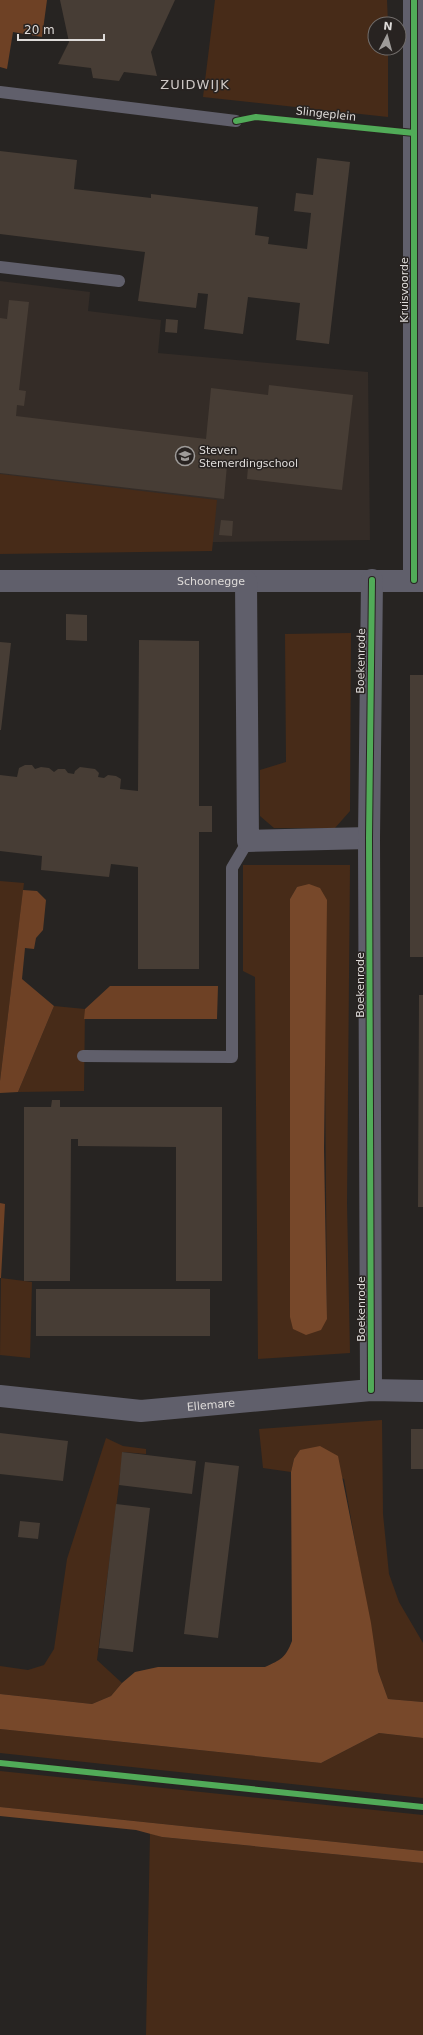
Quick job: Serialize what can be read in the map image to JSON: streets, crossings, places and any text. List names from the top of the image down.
{
  "streets": {
    "street": [
      "Kruisvoorde",
      "Schoonegge",
      "Boekenrode",
      "Ellemare"
    ],
    "cycle path": ["Slingeplein"]
  },
  "crossings": [
    ["Kruisvoorde", "Schoonegge"],
    ["Schoonegge", "Boekenrode"],
    ["Boekenrode", "Ellemare"]
  ],
  "districts": ["ZUIDWIJK"],
  "places": {
    "school or university": ["Steven Stemerdingschool"]
  },
  "scale_bar": "20 m",
  "north": "top"
}
